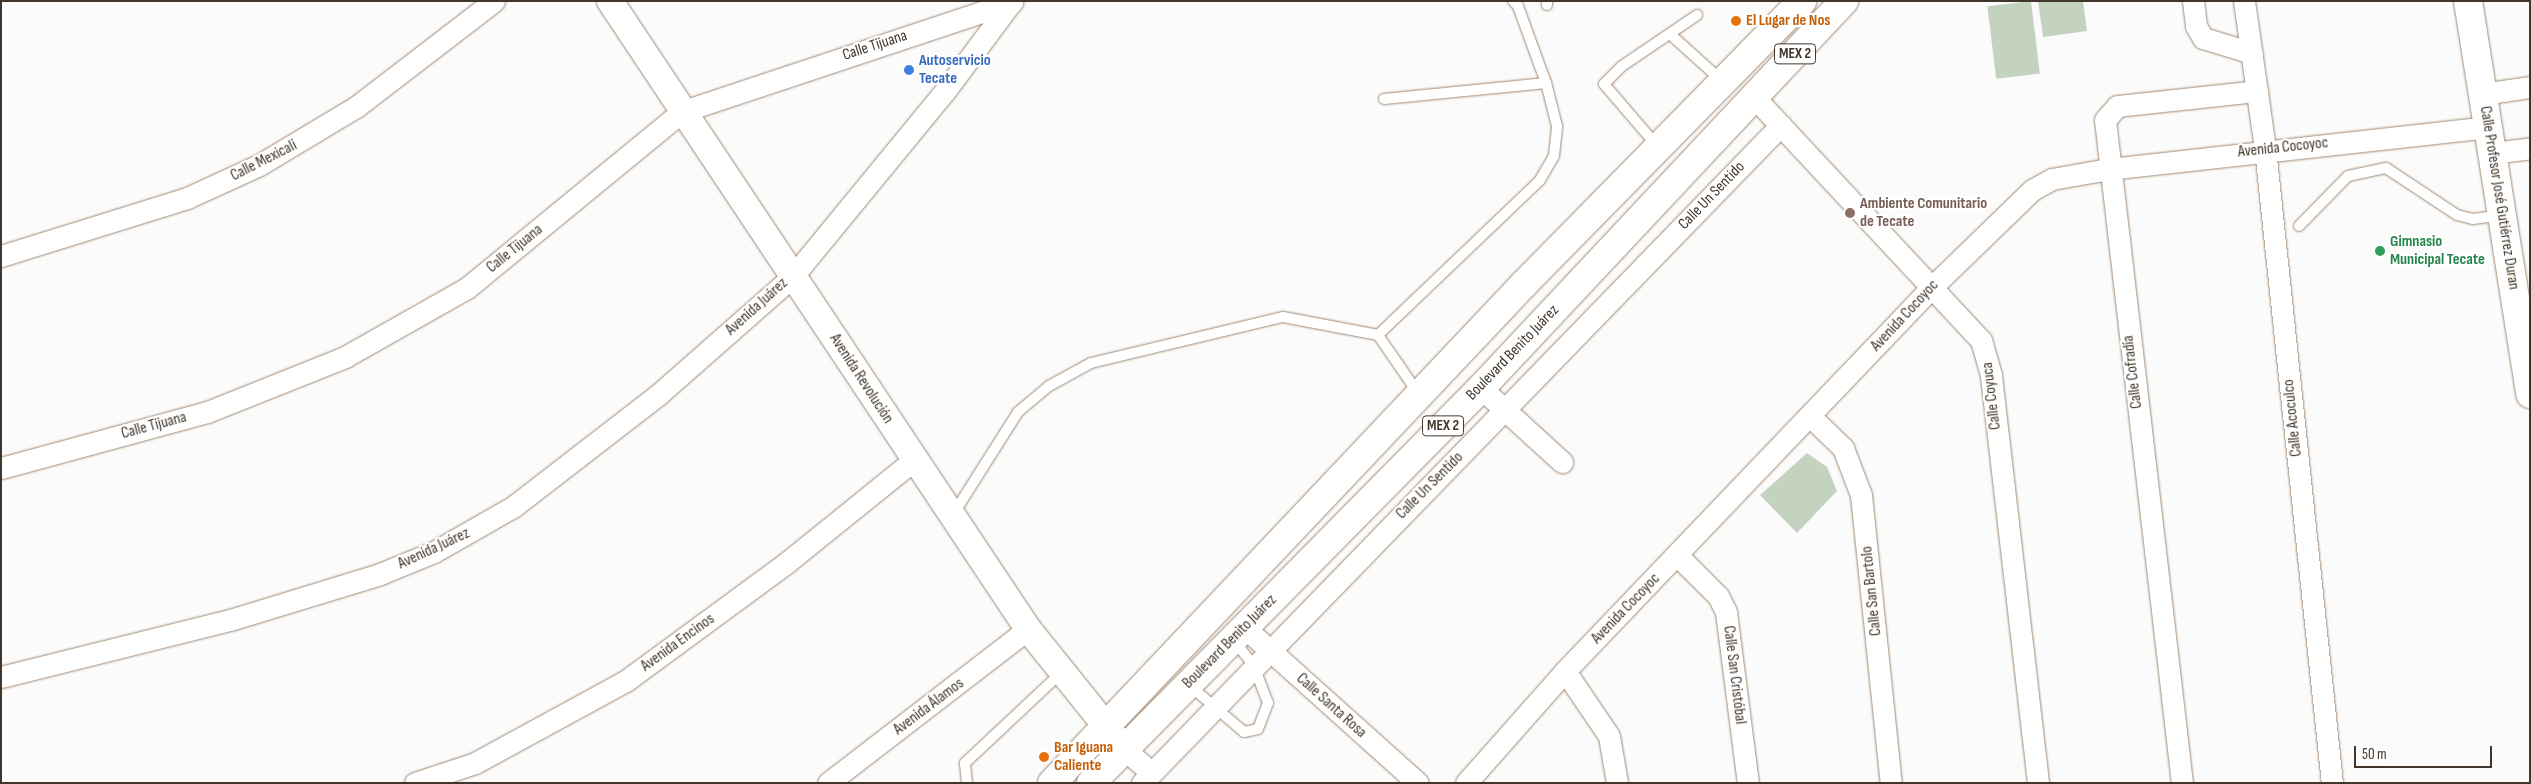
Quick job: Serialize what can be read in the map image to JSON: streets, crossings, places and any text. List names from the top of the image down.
{
  "streets": {
    "main road": ["MEX 2", "Calle Profesor José Gutiérrez Duran", "Boulevard Benito Juárez"],
    "street": [
      "Calle Tijuana",
      "Avenida Cocoyoc",
      "Calle Mexicali",
      "Calle Un Sentido",
      "Avenida Juárez",
      "Calle Cofradía",
      "Avenida Revolución",
      "Calle Coyuca",
      "Calle Acoculco",
      "Calle San Bartolo",
      "Avenida Encinos",
      "Calle San Cristóbal",
      "Calle Santa Rosa",
      "Avenida Álamos"
    ]
  },
  "crossings": [
    ["Calle Tijuana", "Avenida Juárez"],
    ["Calle Tijuana", "Avenida Revolución"],
    ["Avenida Cocoyoc", "Calle Profesor José Gutiérrez Duran"],
    ["Avenida Cocoyoc", "Calle Cofradía"],
    ["Avenida Cocoyoc", "Calle Coyuca"],
    ["Avenida Cocoyoc", "Calle Acoculco"],
    ["Avenida Cocoyoc", "Calle San Bartolo"],
    ["Avenida Cocoyoc", "Calle San Cristóbal"],
    ["Calle Un Sentido", "Calle Coyuca"],
    ["Calle Un Sentido", "Calle Santa Rosa"],
    ["Avenida Juárez", "Avenida Revolución"],
    ["Boulevard Benito Juárez", "Avenida Revolución"],
    ["Boulevard Benito Juárez", "Calle Coyuca"],
    ["Boulevard Benito Juárez", "Calle Santa Rosa"],
    ["Calle Cofradía", "Calle Acoculco"],
    ["Avenida Revolución", "Avenida Encinos"],
    ["Avenida Revolución", "Avenida Álamos"]
  ],
  "places": [
    "El Lugar de Nos",
    "Autoservicio Tecate",
    "Ambiente Comunitario de Tecate",
    "Gimnasio Municipal Tecate",
    "Bar Iguana Caliente"
  ],
  "scale_bar": "50 m"
}
